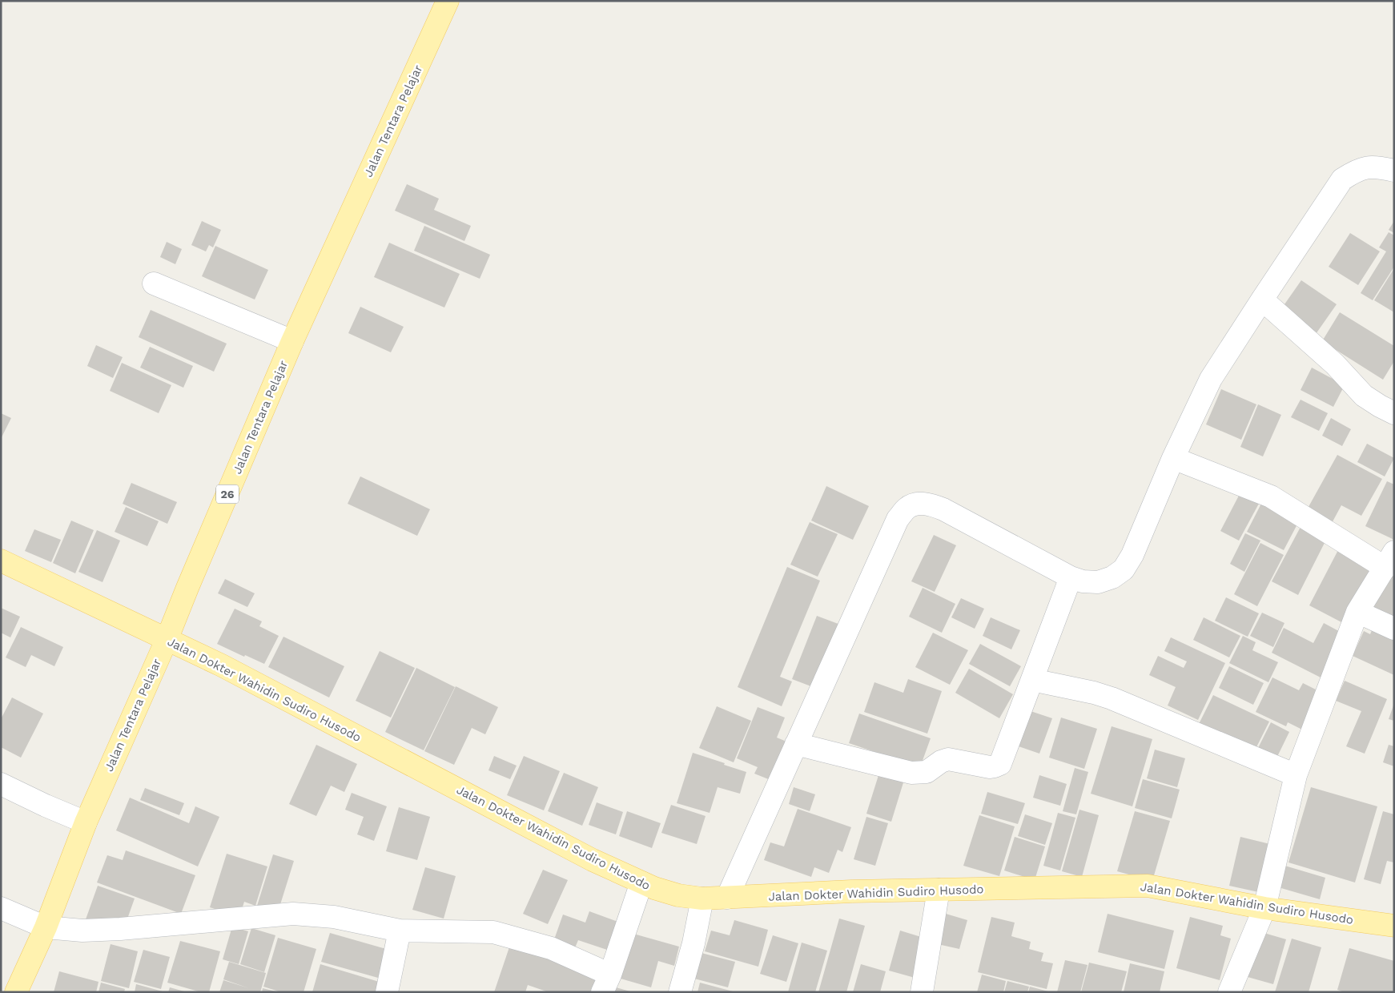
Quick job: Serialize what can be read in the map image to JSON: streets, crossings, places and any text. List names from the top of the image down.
{
  "streets": {
    "main road": ["Jalan Tentara Pelajar", "26", "Jalan Dokter Wahidin Sudiro Husodo"]
  },
  "crossings": [
    ["Jalan Tentara Pelajar", "Jalan Dokter Wahidin Sudiro Husodo"]
  ]
}
